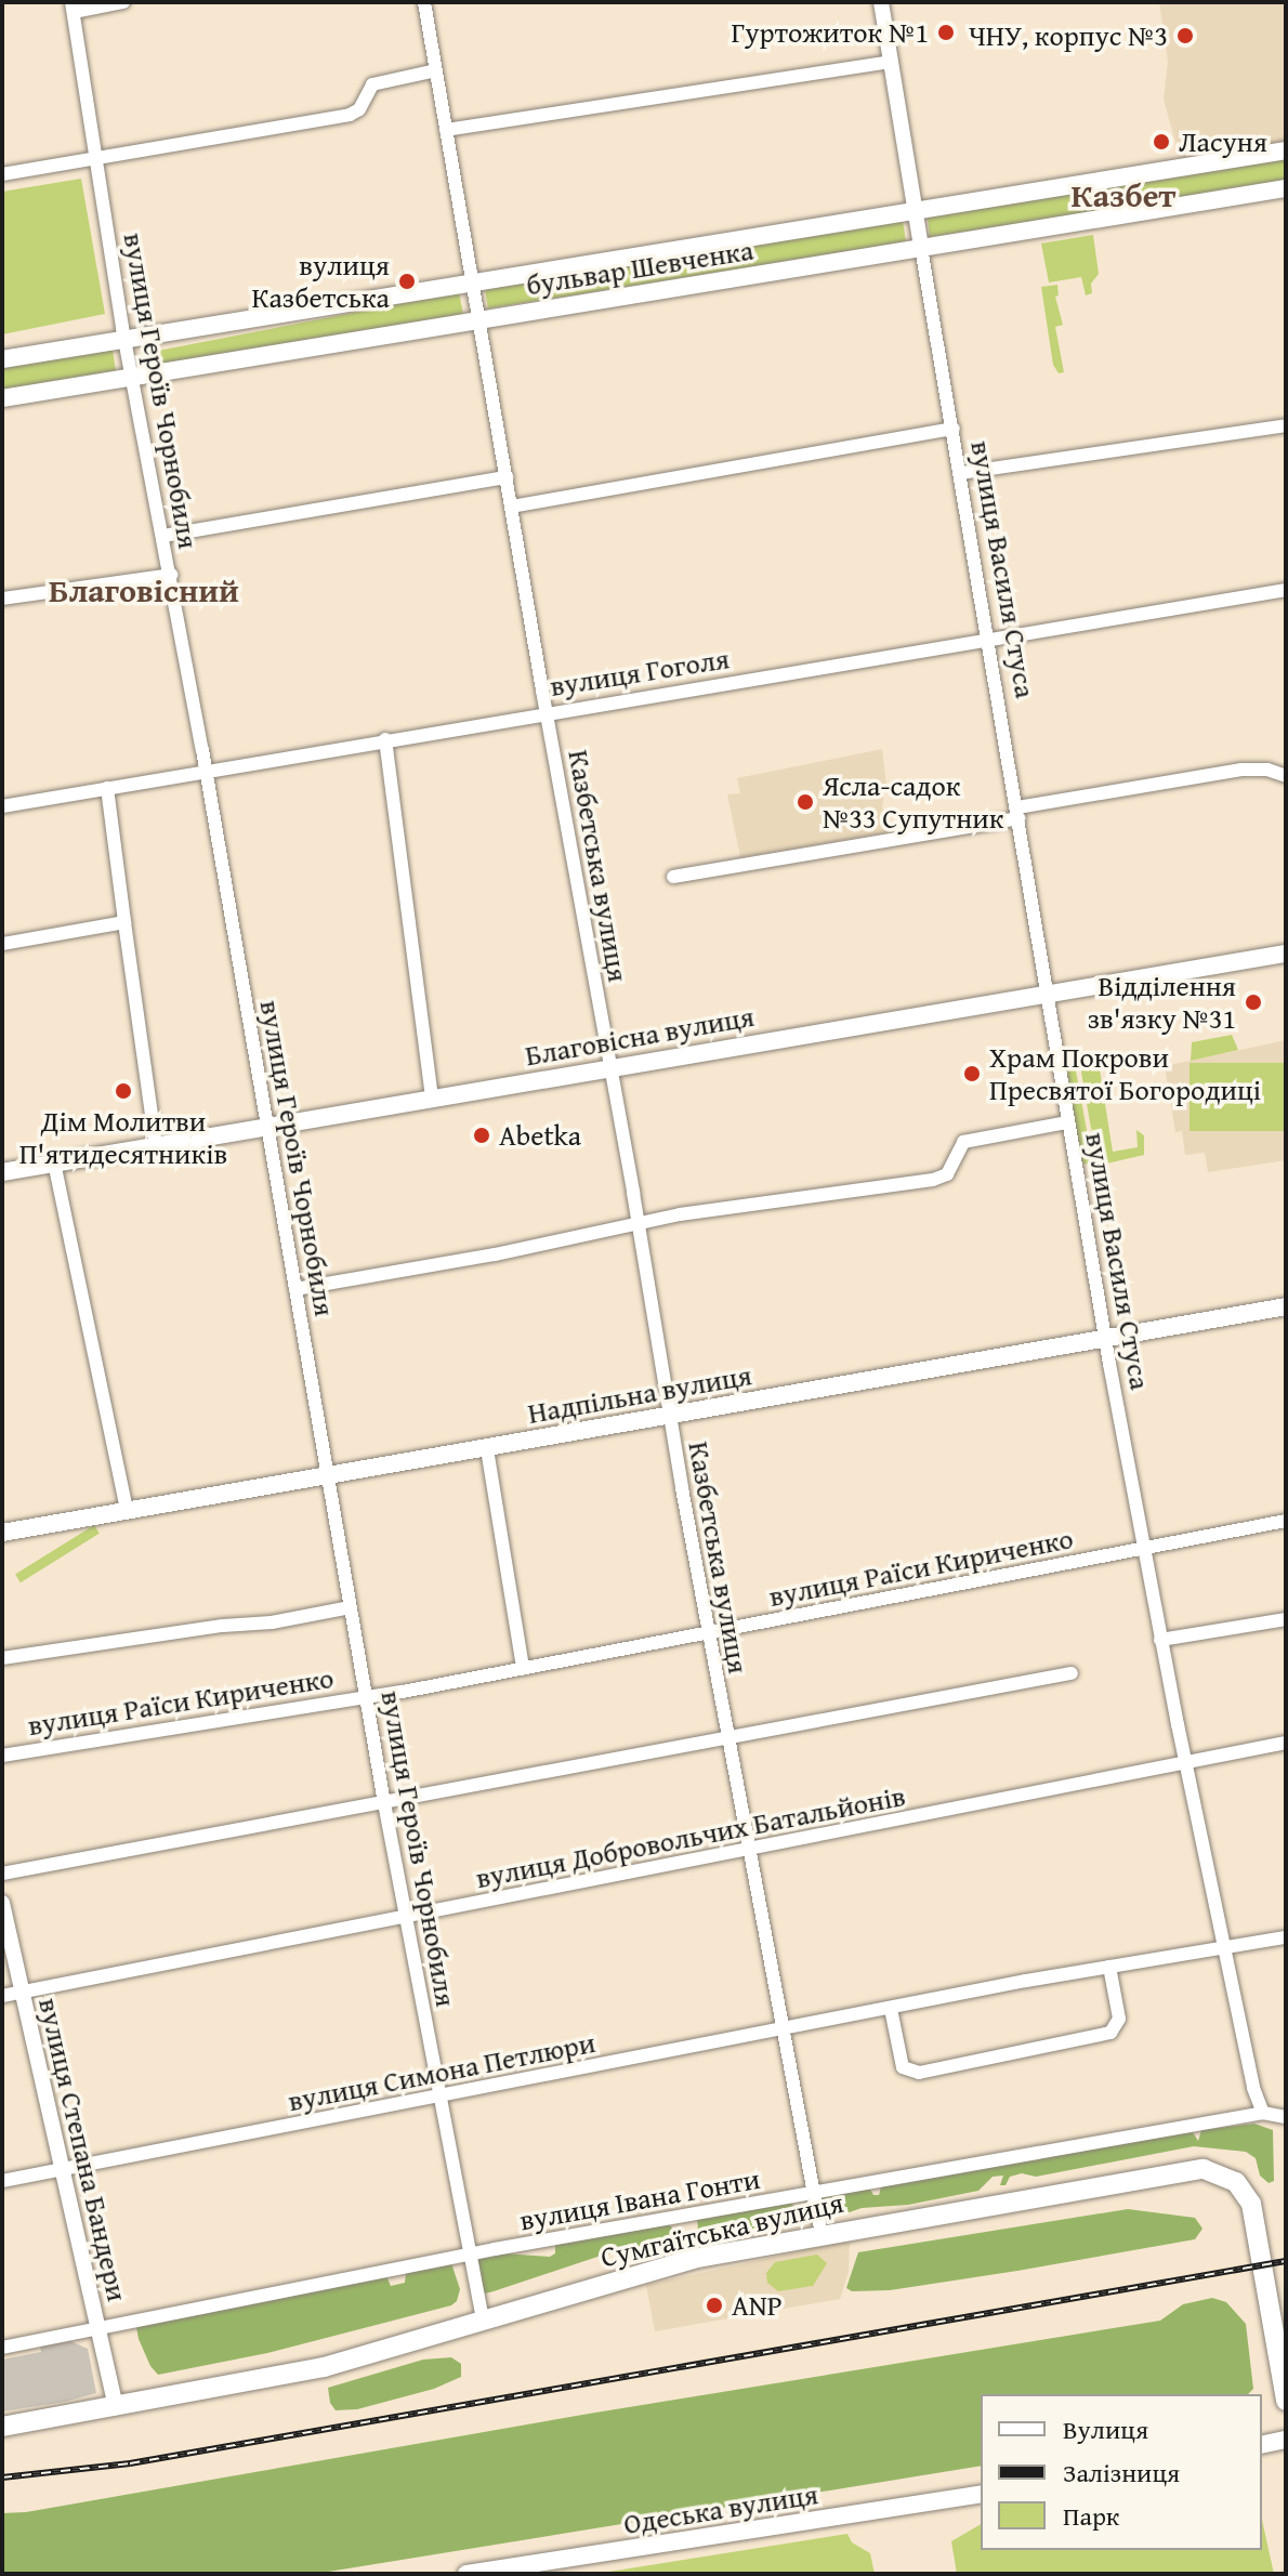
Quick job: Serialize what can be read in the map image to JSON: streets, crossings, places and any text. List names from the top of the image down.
{
  "streets": {
    "main road": [
      "бульвар Шевченка",
      "Благовісна вулиця",
      "Надпільна вулиця",
      "Сумгаїтська вулиця",
      "Одеська вулиця"
    ],
    "street": [
      "вулиця Героїв Чорнобиля",
      "вулиця Василя Стуса",
      "вулиця Гоголя",
      "Казбетська вулиця",
      "вулиця Раїси Кириченко",
      "вулиця Добровольчих Батальйонів",
      "вулиця Симона Петлюри",
      "вулиця Степана Бандери",
      "вулиця Івана Гонти"
    ]
  },
  "crossings": [
    ["бульвар Шевченка", "вулиця Героїв Чорнобиля"],
    ["бульвар Шевченка", "вулиця Василя Стуса"],
    ["бульвар Шевченка", "Казбетська вулиця"],
    ["вулиця Героїв Чорнобиля", "вулиця Гоголя"],
    ["вулиця Героїв Чорнобиля", "Благовісна вулиця"],
    ["вулиця Героїв Чорнобиля", "Надпільна вулиця"],
    ["вулиця Героїв Чорнобиля", "вулиця Раїси Кириченко"],
    ["вулиця Героїв Чорнобиля", "вулиця Добровольчих Батальйонів"],
    ["вулиця Героїв Чорнобиля", "вулиця Симона Петлюри"],
    ["вулиця Героїв Чорнобиля", "вулиця Івана Гонти"],
    ["вулиця Героїв Чорнобиля", "Сумгаїтська вулиця"],
    ["вулиця Василя Стуса", "вулиця Гоголя"],
    ["вулиця Василя Стуса", "Благовісна вулиця"],
    ["вулиця Василя Стуса", "Надпільна вулиця"],
    ["вулиця Василя Стуса", "вулиця Раїси Кириченко"],
    ["вулиця Василя Стуса", "вулиця Добровольчих Батальйонів"],
    ["вулиця Василя Стуса", "вулиця Симона Петлюри"],
    ["вулиця Василя Стуса", "вулиця Івана Гонти"],
    ["вулиця Гоголя", "Казбетська вулиця"],
    ["Казбетська вулиця", "Благовісна вулиця"],
    ["Казбетська вулиця", "Надпільна вулиця"],
    ["Казбетська вулиця", "вулиця Раїси Кириченко"],
    ["Казбетська вулиця", "вулиця Добровольчих Батальйонів"],
    ["Казбетська вулиця", "вулиця Симона Петлюри"],
    ["Казбетська вулиця", "вулиця Івана Гонти"],
    ["Казбетська вулиця", "Сумгаїтська вулиця"],
    ["вулиця Добровольчих Батальйонів", "вулиця Степана Бандери"],
    ["вулиця Симона Петлюри", "вулиця Степана Бандери"],
    ["вулиця Степана Бандери", "вулиця Івана Гонти"],
    ["вулиця Степана Бандери", "Сумгаїтська вулиця"]
  ],
  "districts": ["Казбет", "Благовісний"],
  "places": [
    "Гуртожиток №1",
    "ЧНУ, корпус №3",
    "Ласуня",
    "вулиця Казбетська",
    "Ясла-садок №33 Супутник",
    "Відділення зв'язку №31",
    "Храм Покрови Пресвятої Богородиці",
    "Дім Молитви П'ятидесятників",
    "Abetka",
    "ANP"
  ],
  "legend": ["Вулиця", "Залізниця", "Парк"]
}
